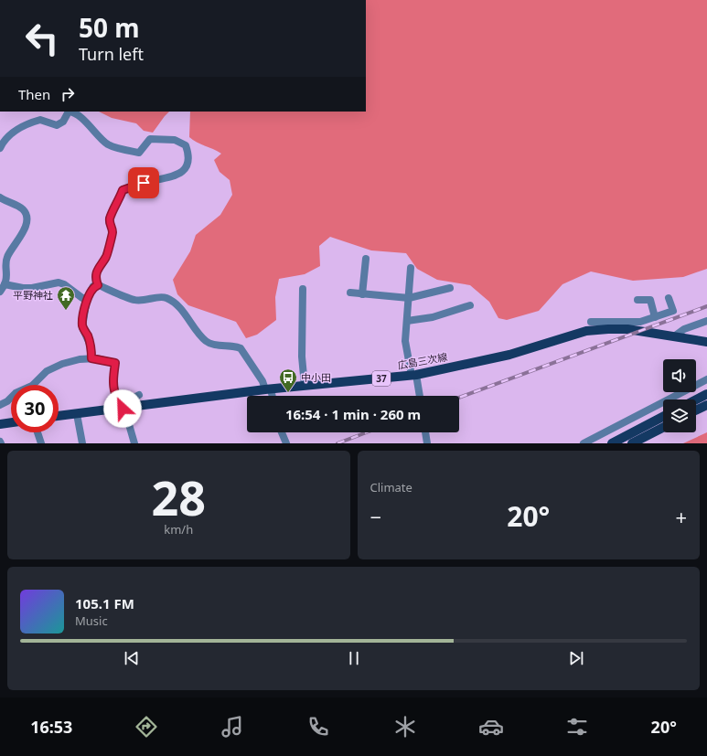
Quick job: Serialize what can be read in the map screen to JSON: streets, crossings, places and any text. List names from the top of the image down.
{
  "streets": {
    "main road": ["広島三次線", "37"]
  },
  "places": {
    "temple": ["平野神社"],
    "bus stop": ["中小田"]
  },
  "page": {
    "turn": ["50 m", "Turn left"],
    "then": "Then",
    "limit": "30",
    "trip": "16:54 · 1 min · 260 m",
    "tile": [
      ["28", "km/h"],
      "Climate"
    ],
    "heat": ["−", "20°", "+"],
    "song": ["105.1 FM", "Music"],
    "tabs": ["16:53", "20°"]
  }
}
